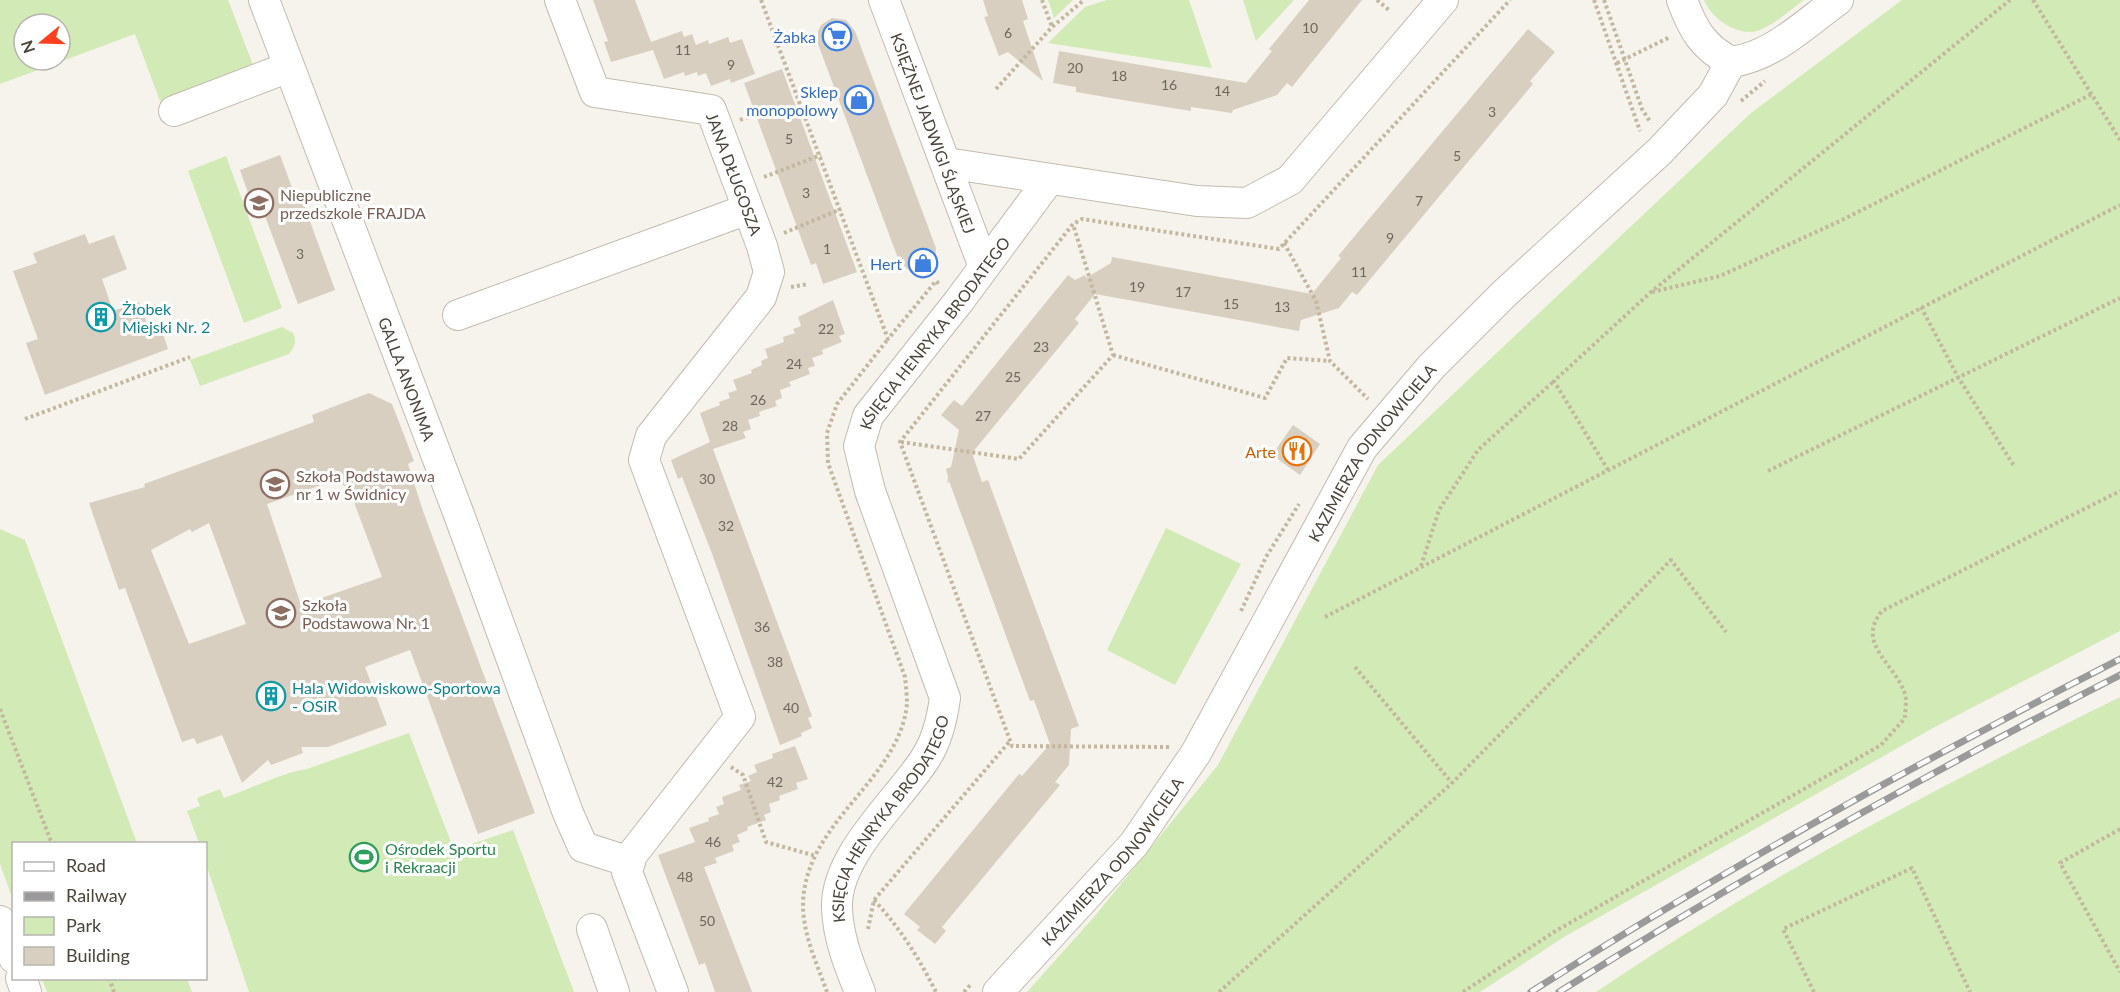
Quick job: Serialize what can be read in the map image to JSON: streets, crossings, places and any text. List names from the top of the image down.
{
  "streets": {
    "street": [
      "KSIĘŻNEJ JADWIGI ŚLĄSKIEJ",
      "JANA DŁUGOSZA",
      "KSIĘCIA HENRYKA BRODATEGO",
      "GALLA ANONIMA",
      "KAZIMIERZA ODNOWICIELA"
    ]
  },
  "crossings": [
    ["KSIĘŻNEJ JADWIGI ŚLĄSKIEJ", "KSIĘCIA HENRYKA BRODATEGO"]
  ],
  "places": {
    "supermarket": ["Żabka"],
    "shop": ["Sklep monopolowy", "Hert"],
    "school or university": ["Niepubliczne przedszkole FRAJDA", "Szkoła Podstawowa nr 1 w Świdnicy", "Szkoła Podstawowa Nr. 1"],
    "building": ["Żłobek Miejski Nr. 2", "Hala Widowiskowo-Sportowa - OSiR"],
    "restaurant": ["Arte"],
    "sports": ["Ośrodek Sportu i Rekraacji"]
  },
  "house_numbers": [
    "10",
    "6",
    "11",
    "9",
    "20",
    "18",
    "16",
    "14",
    "3",
    "5",
    "5",
    "3",
    "7",
    "9",
    "1",
    "3",
    "11",
    "19",
    "17",
    "15",
    "13",
    "22",
    "23",
    "24",
    "25",
    "26",
    "27",
    "28",
    "30",
    "32",
    "36",
    "38",
    "40",
    "42",
    "46",
    "48",
    "50"
  ],
  "legend": [
    "Road",
    "Railway",
    "Park",
    "Building"
  ],
  "north": "left"
}
